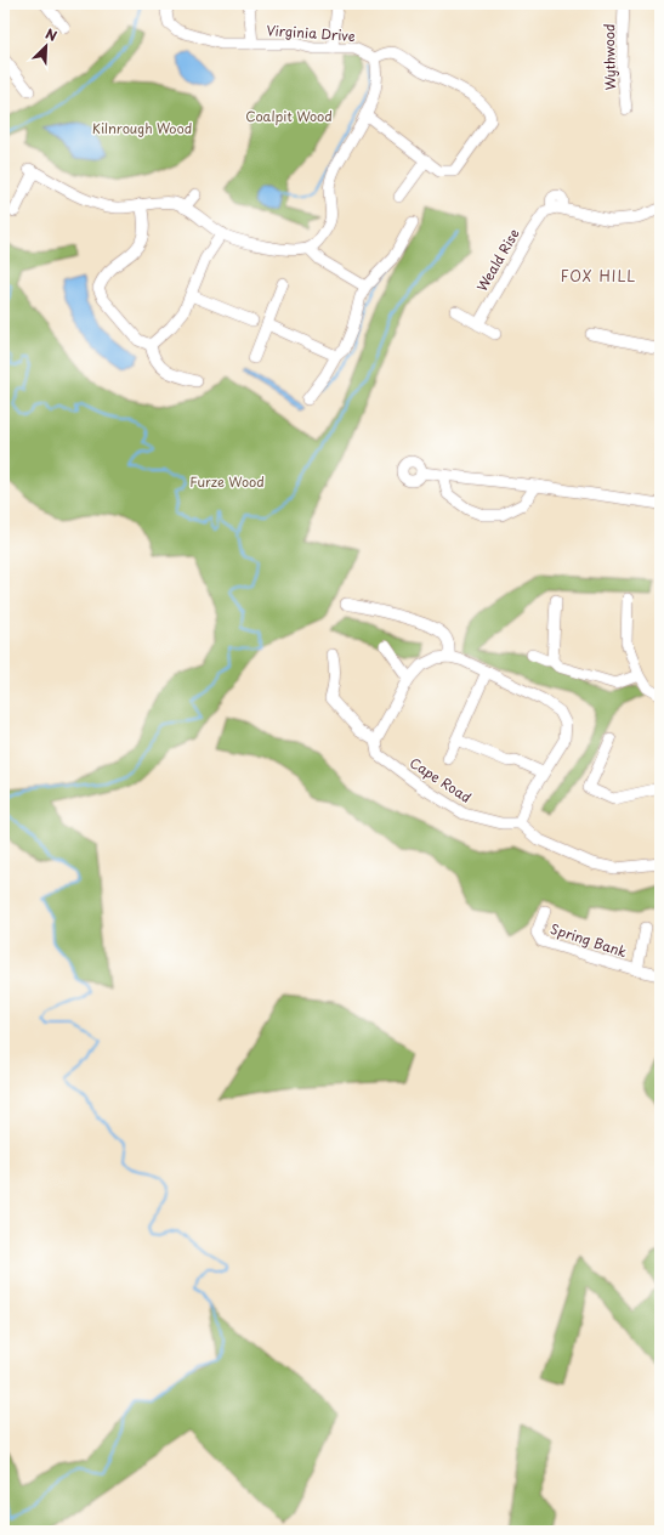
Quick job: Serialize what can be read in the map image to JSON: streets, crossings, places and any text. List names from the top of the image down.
{
  "streets": {
    "street": [
      "Virginia Drive",
      "Wythwood",
      "Weald Rise",
      "Cape Road",
      "Spring Bank"
    ]
  },
  "districts": ["FOX HILL"],
  "parks": ["Coalpit Wood", "Kilnrough Wood", "Furze Wood"],
  "north": "top right"
}
